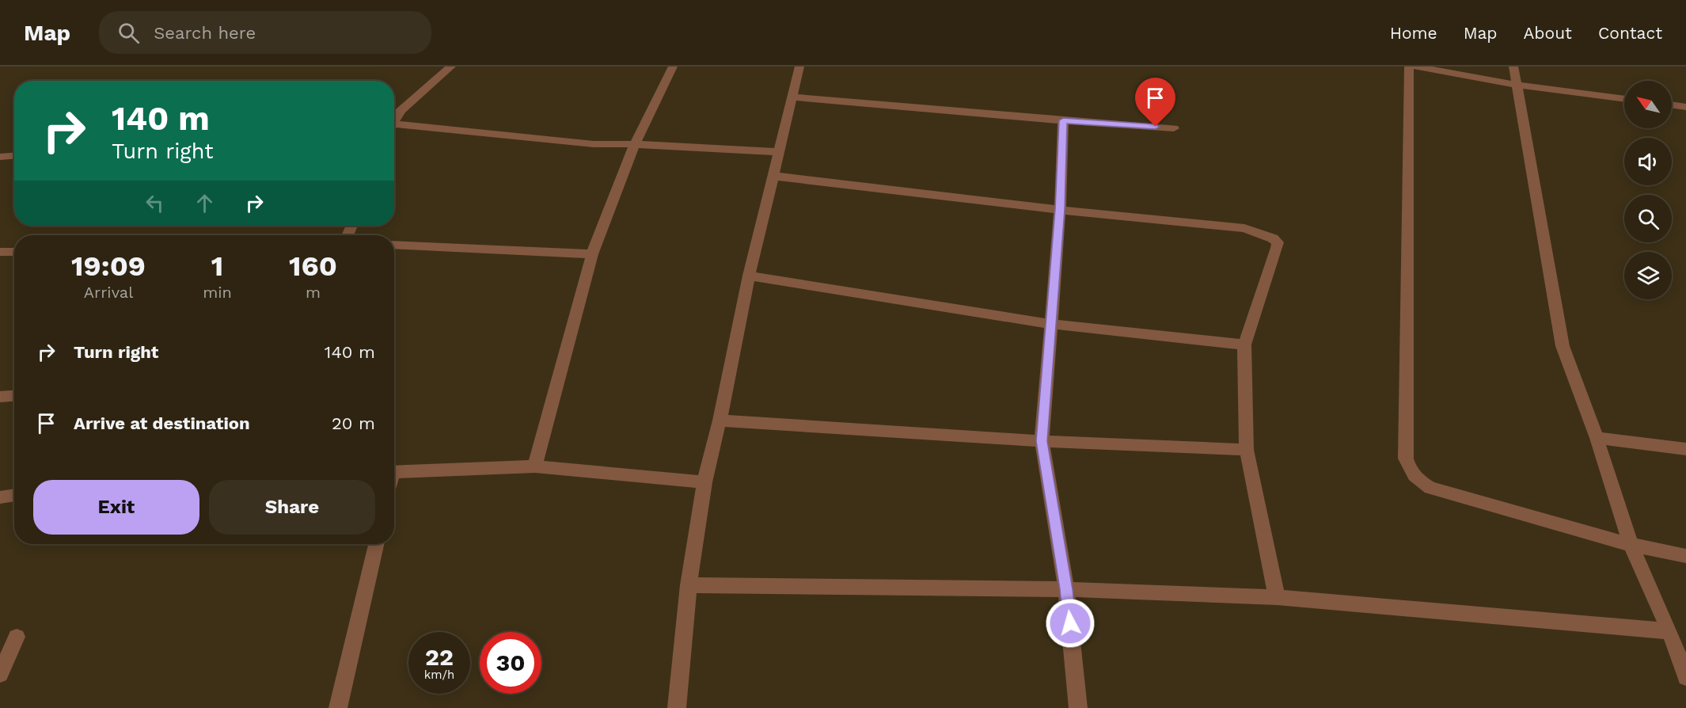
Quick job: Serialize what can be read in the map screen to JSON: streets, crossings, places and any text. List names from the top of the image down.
{
  "north": "top left",
  "page": {
    "header": "Map",
    "search": "Search here",
    "nav": [
      "Home",
      "Map",
      "About",
      "Contact"
    ],
    "turn": ["140 m", "Turn right"],
    "eta": [
      "19:09",
      "Arrival",
      "1",
      "min",
      "160",
      "m"
    ],
    "list": [
      {
        "name": "Turn right",
        "value": "140 m"
      },
      {
        "name": "Arrive at destination",
        "value": "20 m"
      }
    ],
    "buttons": ["Exit", "Share"],
    "speed": "22 km/h",
    "limit": "30"
  }
}
